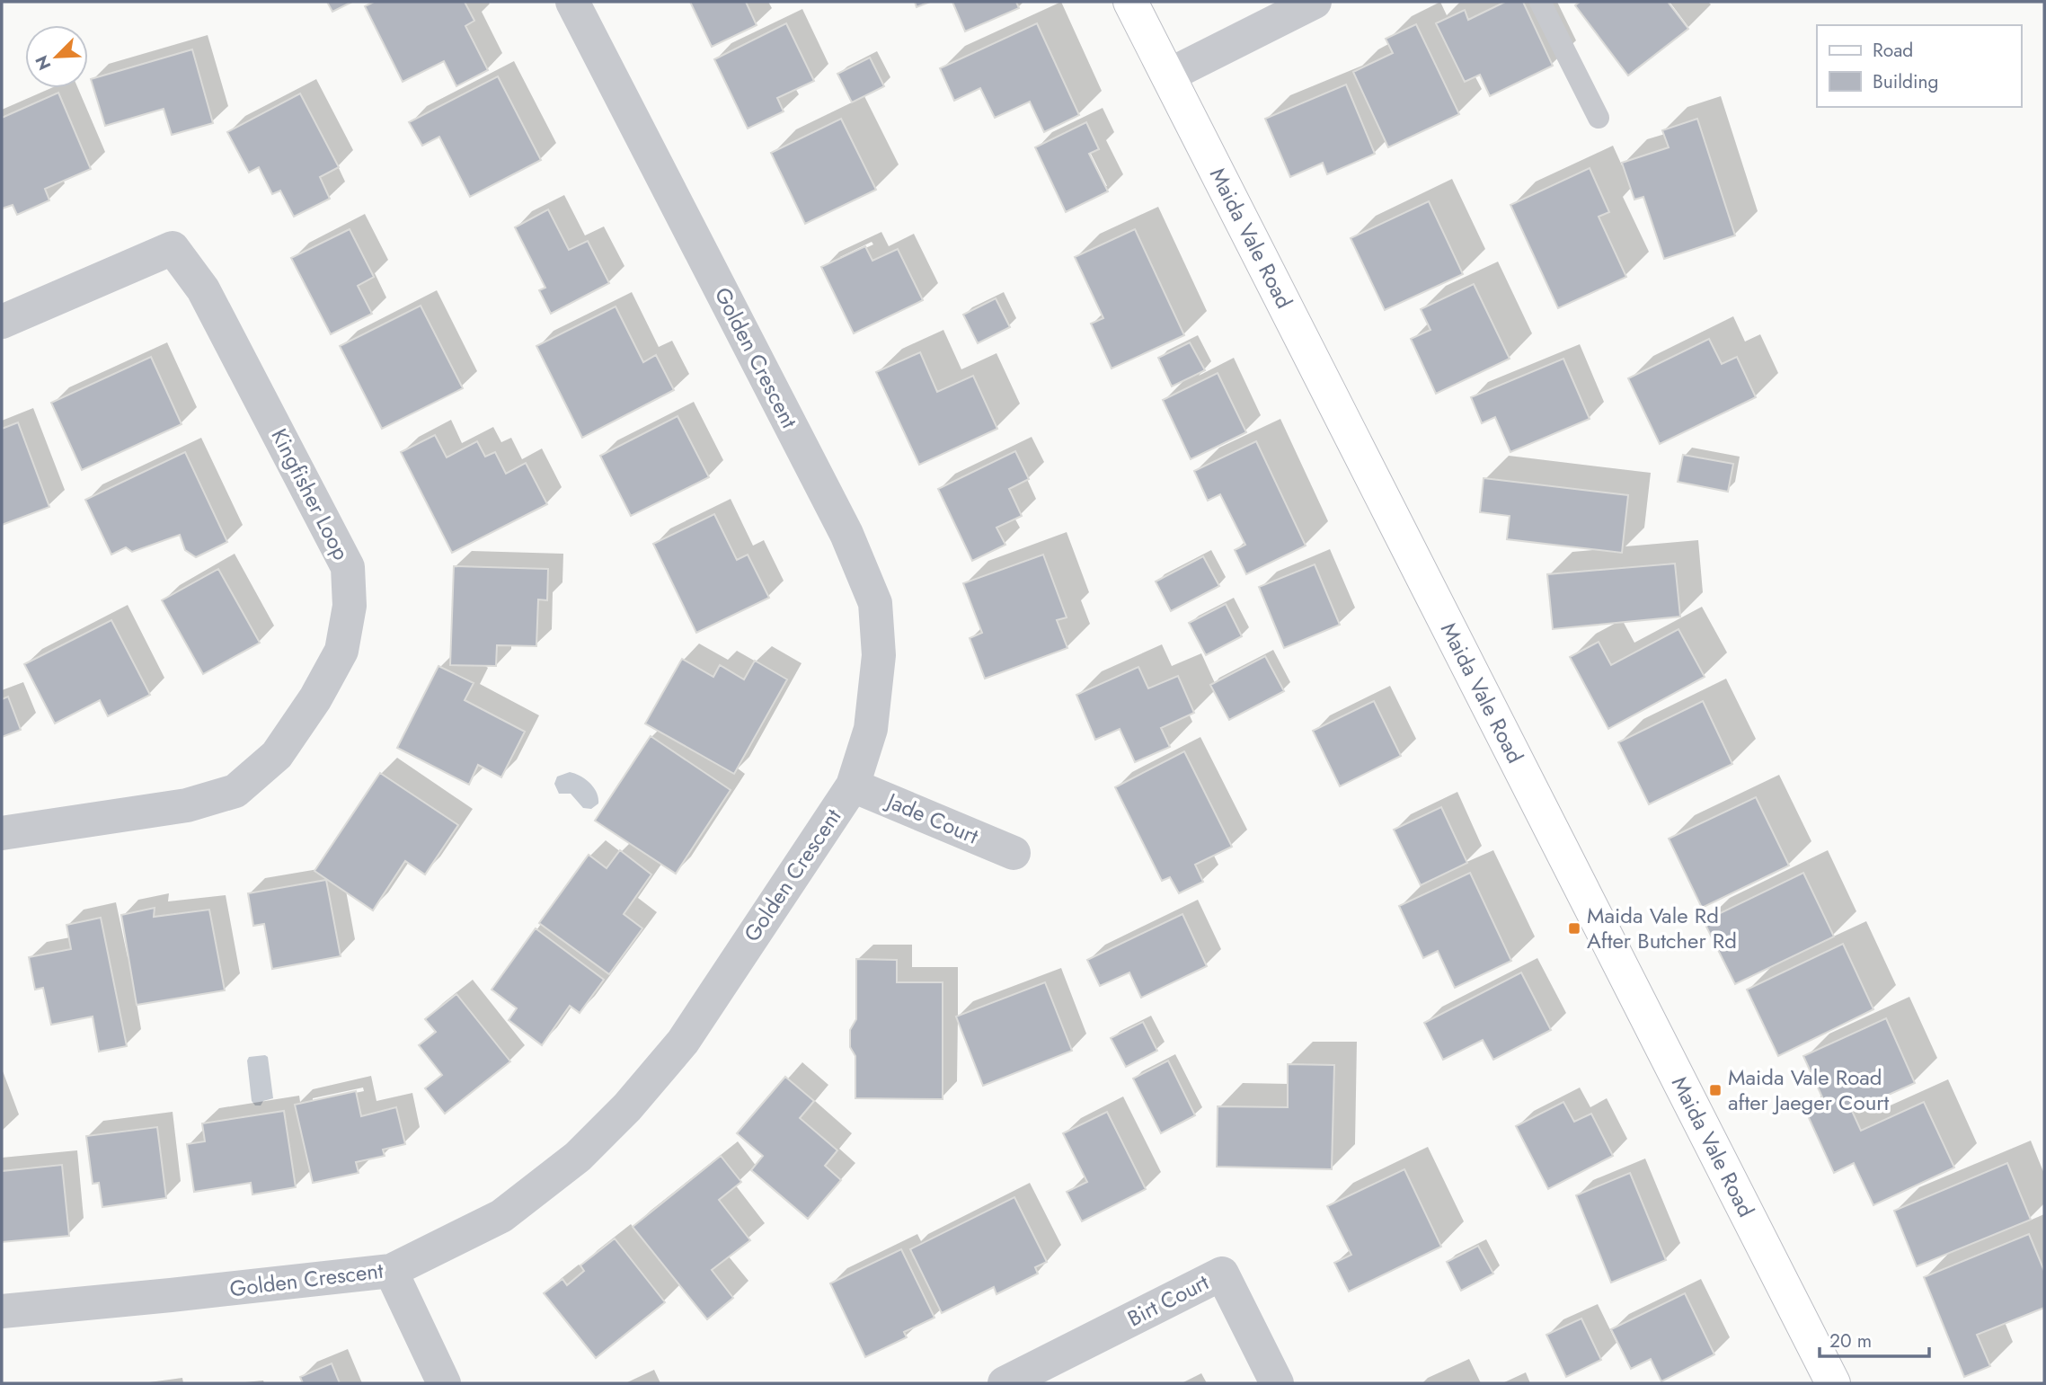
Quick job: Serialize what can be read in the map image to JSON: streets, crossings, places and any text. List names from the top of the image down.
{
  "streets": {
    "main road": ["Maida Vale Road"],
    "street": [
      "Golden Crescent",
      "Kingfisher Loop",
      "Jade Court",
      "Birt Court"
    ]
  },
  "crossings": [
    ["Golden Crescent", "Jade Court"]
  ],
  "places": {
    "transit": ["Maida Vale Rd After Butcher Rd", "Maida Vale Road after Jaeger Court"]
  },
  "legend": ["Road", "Building"],
  "scale_bar": "20 m",
  "north": "bottom left"
}
